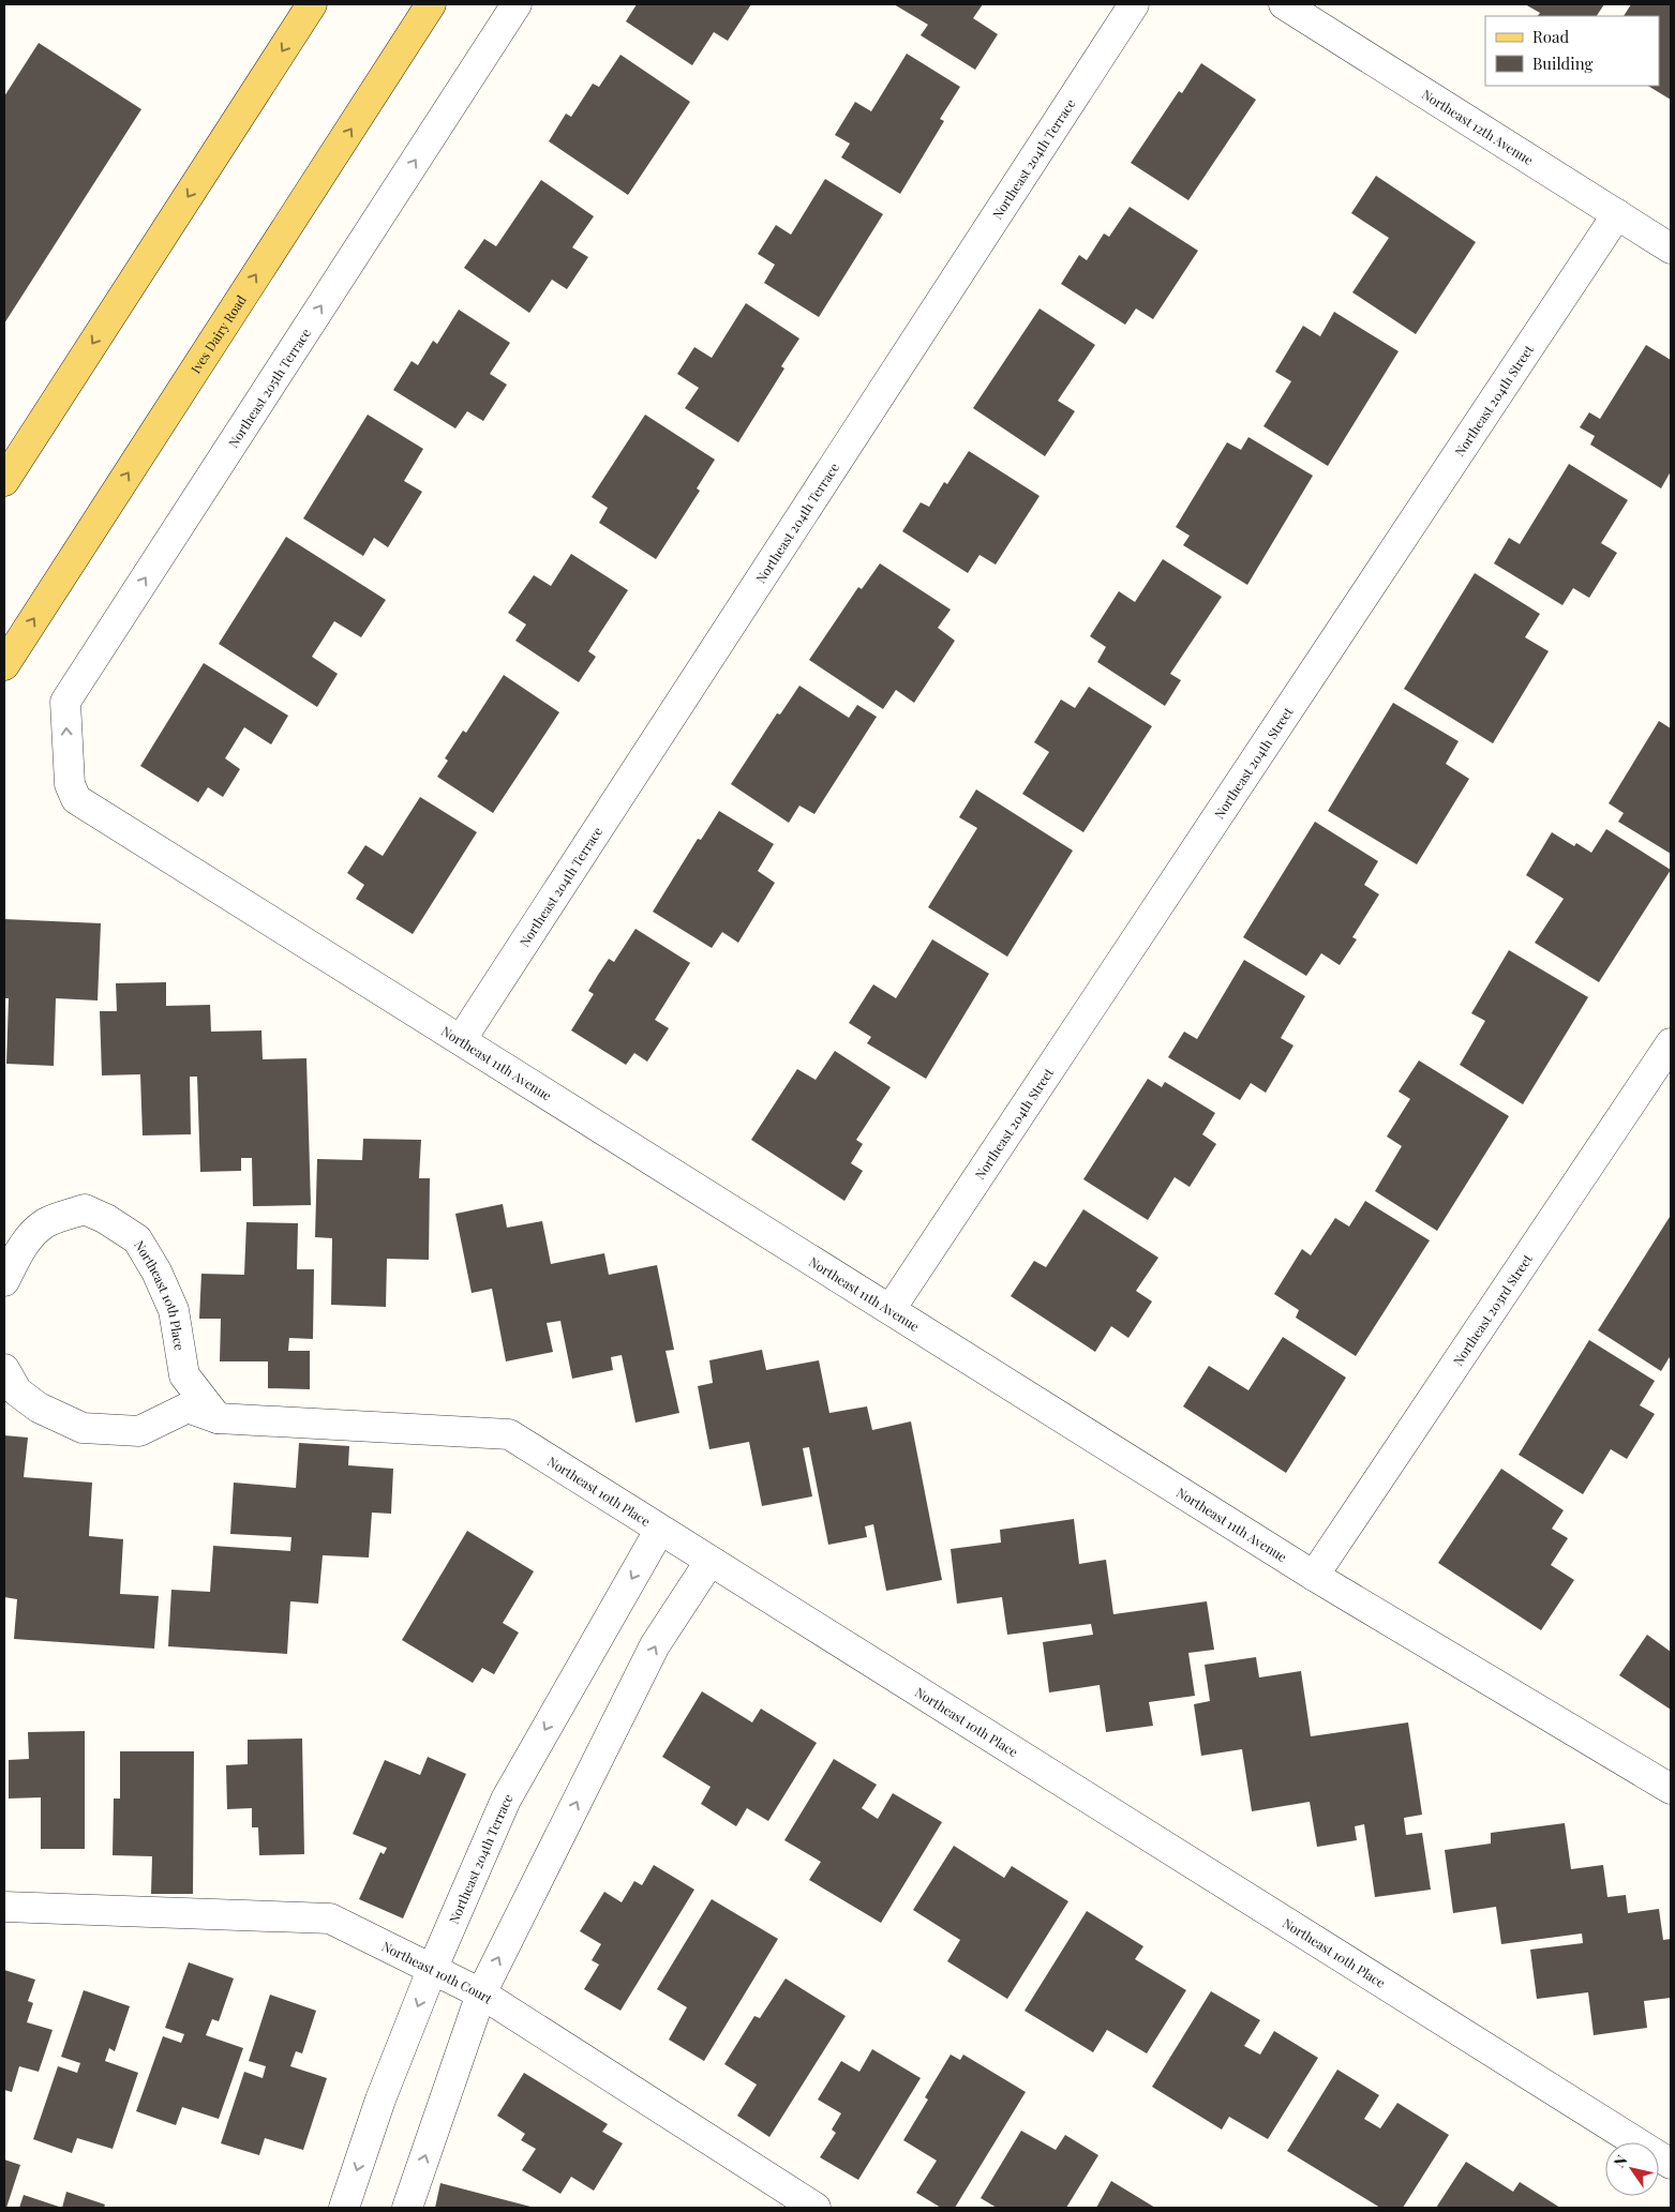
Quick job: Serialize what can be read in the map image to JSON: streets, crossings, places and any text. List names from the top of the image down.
{
  "streets": {
    "main road": ["Ives Dairy Road"],
    "street": [
      "Northeast 12th Avenue",
      "Northeast 204th Terrace",
      "Northeast 205th Terrace",
      "Northeast 204th Street",
      "Northeast 11th Avenue",
      "Northeast 10th Place",
      "Northeast 203rd Street",
      "Northeast 10th Court"
    ]
  },
  "crossings": [
    ["Northeast 12th Avenue", "Northeast 204th Street"],
    ["Northeast 204th Terrace", "Northeast 11th Avenue"],
    ["Northeast 204th Terrace", "Northeast 10th Place"],
    ["Northeast 204th Terrace", "Northeast 10th Court"],
    ["Northeast 205th Terrace", "Northeast 11th Avenue"],
    ["Northeast 204th Street", "Northeast 11th Avenue"],
    ["Northeast 11th Avenue", "Northeast 203rd Street"]
  ],
  "one_way": ["Northeast 205th Terrace"],
  "legend": ["Road", "Building"],
  "north": "top left"
}
